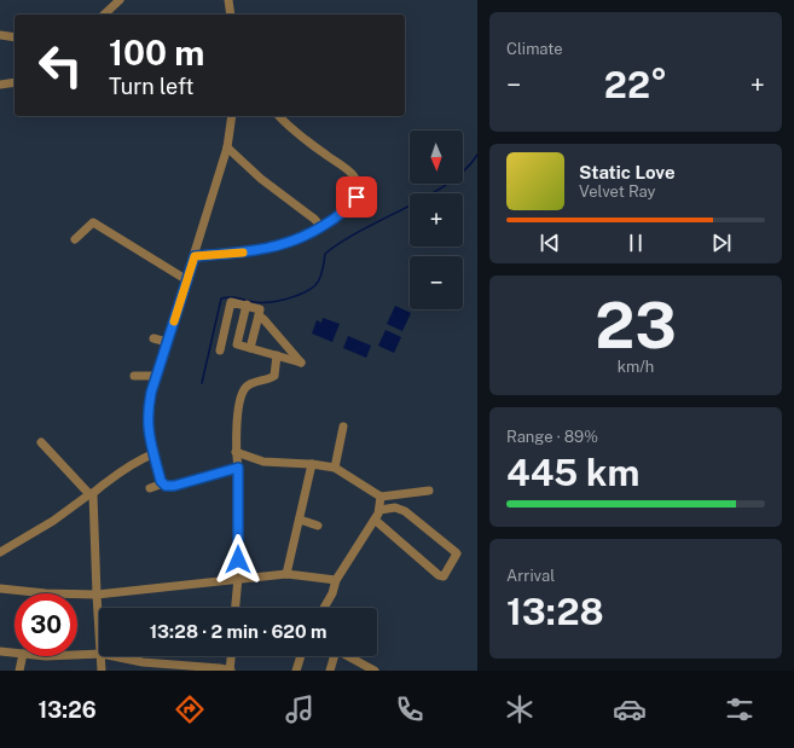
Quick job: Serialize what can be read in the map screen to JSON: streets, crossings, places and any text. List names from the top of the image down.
{
  "north": "bottom",
  "page": {
    "tile": [
      "Climate",
      ["23", "km/h"],
      ["Range · 89%", "445 km"],
      ["Arrival", "13:28"]
    ],
    "turn": ["100 m", "Turn left"],
    "heat": ["−", "22°", "+"],
    "map_buttons": ["+", "−"],
    "song": ["Static Love", "Velvet Ray"],
    "limit": "30",
    "trip": "13:28 · 2 min · 620 m",
    "tabs": "13:26"
  }
}
